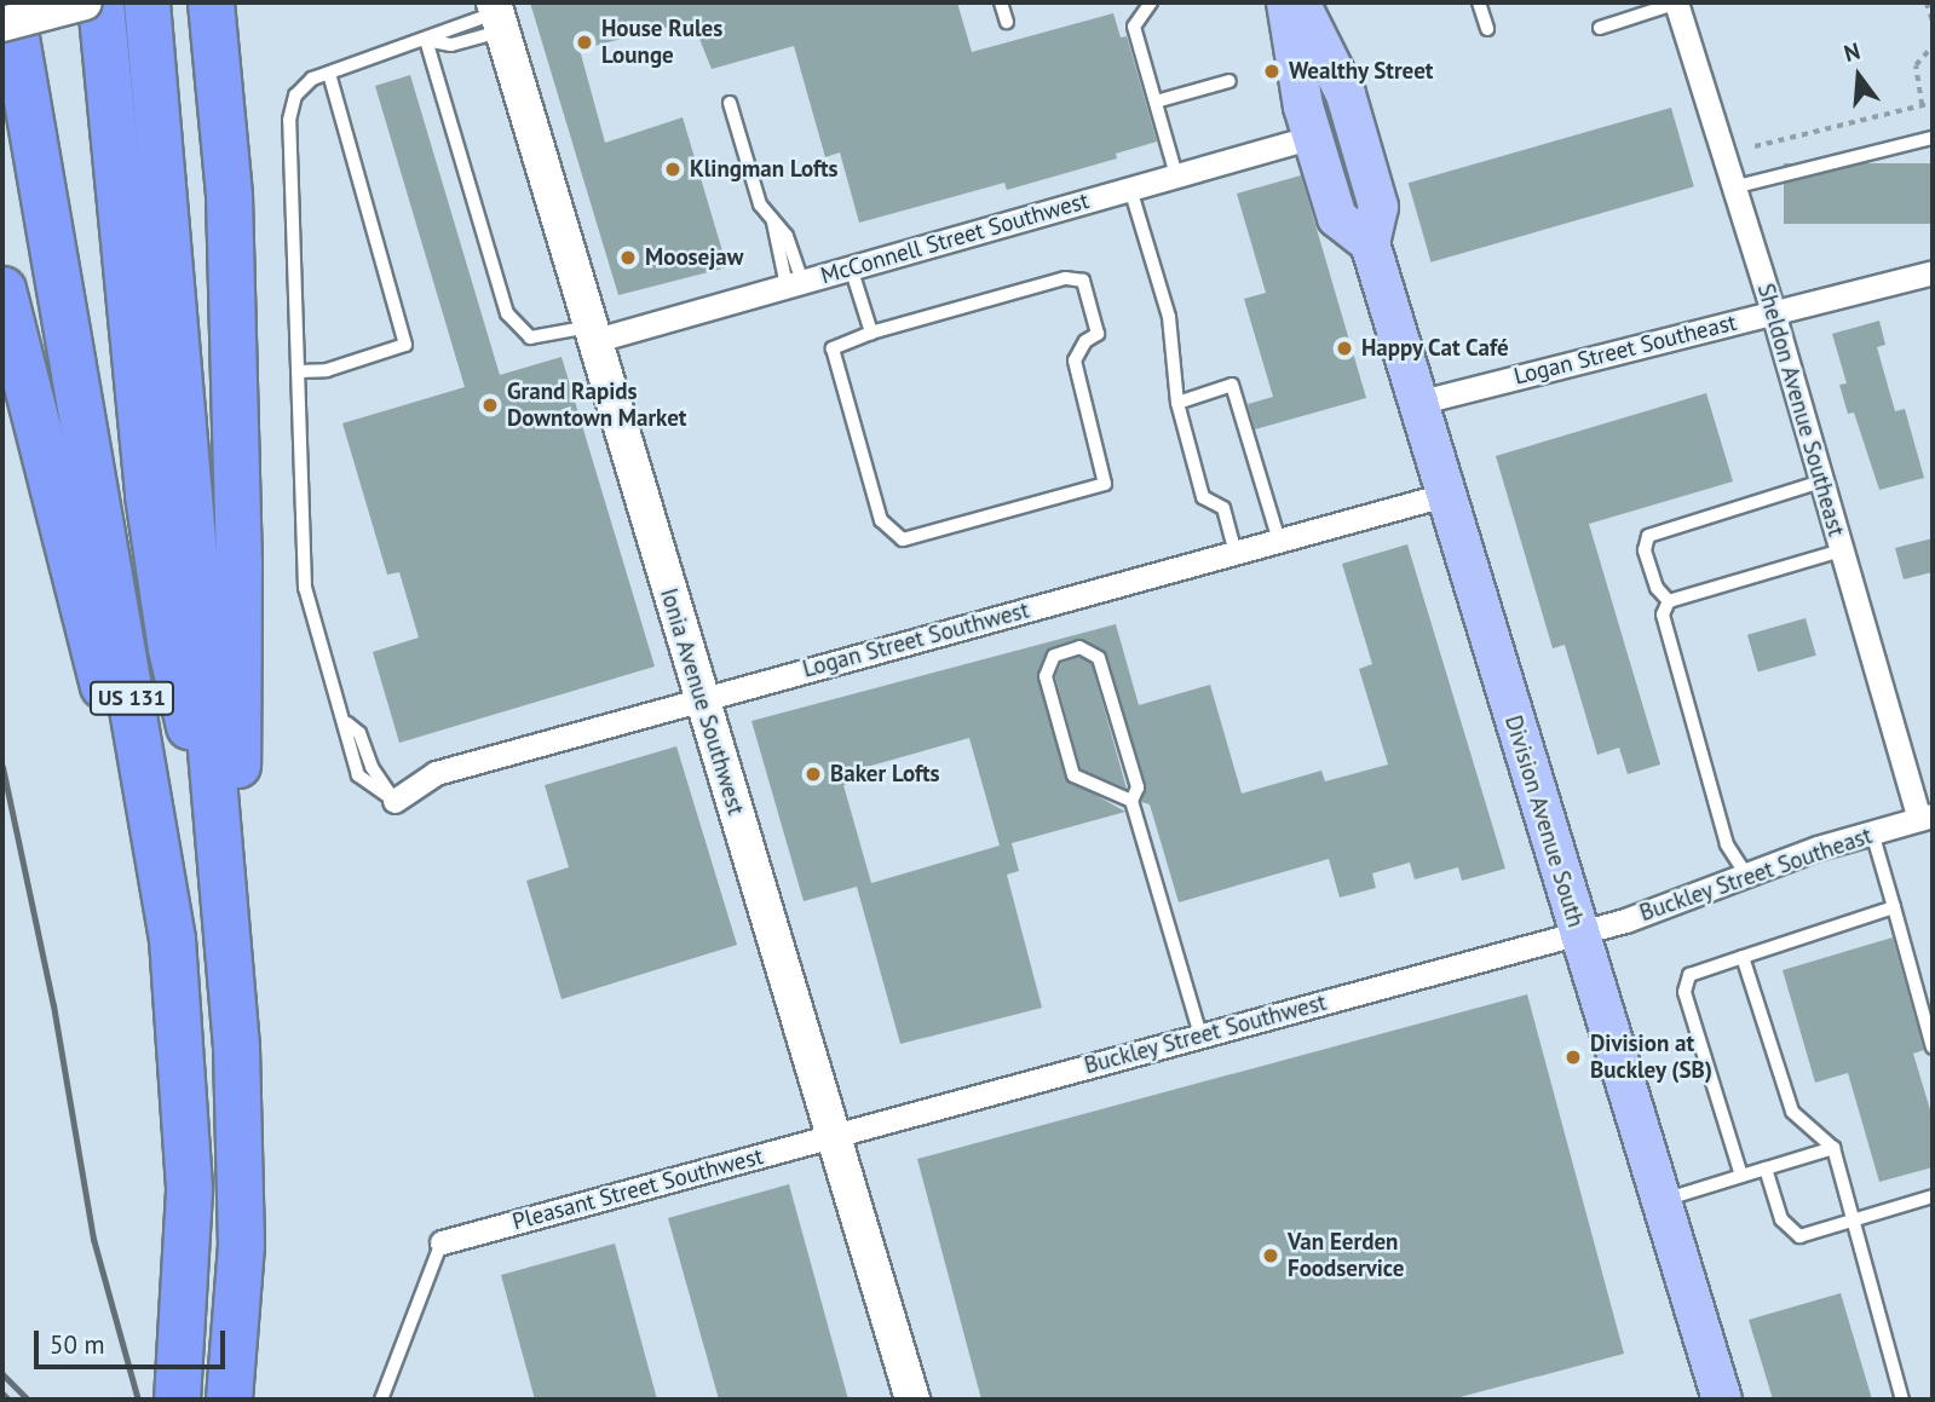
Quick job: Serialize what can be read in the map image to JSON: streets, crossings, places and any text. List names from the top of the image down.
{
  "streets": {
    "highway": ["US 131"],
    "main road": ["Division Avenue South"],
    "street": [
      "McConnell Street Southwest",
      "Logan Street Southeast",
      "Sheldon Avenue Southeast",
      "Logan Street Southwest",
      "Ionia Avenue Southwest",
      "Buckley Street Southeast",
      "Buckley Street Southwest",
      "Pleasant Street Southwest"
    ]
  },
  "crossings": [
    ["McConnell Street Southwest", "Ionia Avenue Southwest"],
    ["Logan Street Southeast", "Sheldon Avenue Southeast"],
    ["Logan Street Southeast", "Division Avenue South"],
    ["Sheldon Avenue Southeast", "Buckley Street Southeast"],
    ["Logan Street Southwest", "Ionia Avenue Southwest"],
    ["Logan Street Southwest", "Division Avenue South"],
    ["Ionia Avenue Southwest", "Buckley Street Southwest"],
    ["Ionia Avenue Southwest", "Pleasant Street Southwest"],
    ["Division Avenue South", "Buckley Street Southeast"],
    ["Division Avenue South", "Buckley Street Southwest"],
    ["Buckley Street Southeast", "Buckley Street Southwest"],
    ["Buckley Street Southwest", "Pleasant Street Southwest"]
  ],
  "places": [
    "House Rules Lounge",
    "Wealthy Street",
    "Klingman Lofts",
    "Moosejaw",
    "Happy Cat Café",
    "Grand Rapids Downtown Market",
    "Baker Lofts",
    "Division at Buckley (SB)",
    "Van Eerden Foodservice"
  ],
  "scale_bar": "50 m",
  "north": "top"
}
